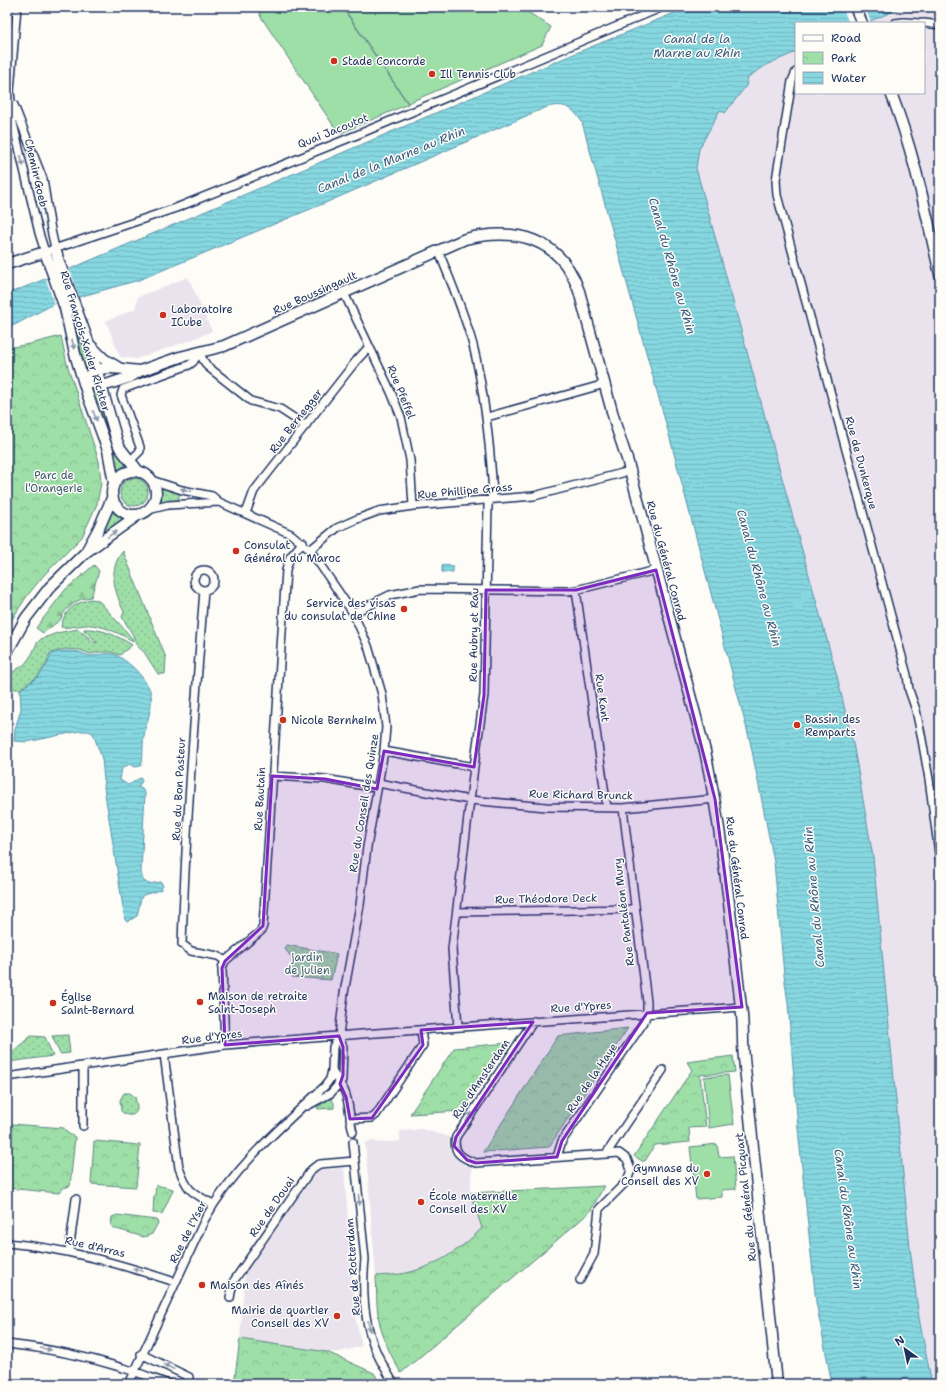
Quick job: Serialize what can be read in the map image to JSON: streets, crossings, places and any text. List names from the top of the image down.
{
  "streets": {
    "main road": [
      "Quai Jacoutot",
      "Rue Boussingault",
      "Rue François-Xavier Richter",
      "Rue du Général Conrad",
      "Rue du Général Picquart"
    ],
    "street": [
      "Chemin Goeb",
      "Rue Pfeffel",
      "Rue Bernegger",
      "Rue de Dunkerque",
      "Rue Phillipe Grass",
      "Rue Aubry et Rau",
      "Rue Kant",
      "Rue du Bon Pasteur",
      "Rue Richard Brunck",
      "Rue Bautain",
      "Rue du Conseil des Quinze",
      "Rue Théodore Deck",
      "Rue Pantaléon Mury",
      "Rue d'Ypres",
      "Rue de la Haye",
      "Rue d'Amsterdam",
      "Rue de Douai",
      "Rue de l'Yser",
      "Rue d'Arras",
      "Rue de Rotterdam"
    ]
  },
  "crossings": [
    ["Quai Jacoutot", "Chemin Goeb"],
    ["Quai Jacoutot", "Rue François-Xavier Richter"],
    ["Chemin Goeb", "Rue François-Xavier Richter"],
    ["Rue Boussingault", "Rue François-Xavier Richter"],
    ["Rue Boussingault", "Rue Pfeffel"],
    ["Rue Boussingault", "Rue du Général Conrad"],
    ["Rue Boussingault", "Rue Aubry et Rau"],
    ["Rue François-Xavier Richter", "Rue du Conseil des Quinze"],
    ["Rue Pfeffel", "Rue Bernegger"],
    ["Rue Pfeffel", "Rue Phillipe Grass"],
    ["Rue Bernegger", "Rue du Conseil des Quinze"],
    ["Rue Phillipe Grass", "Rue du Général Conrad"],
    ["Rue Phillipe Grass", "Rue Aubry et Rau"],
    ["Rue Phillipe Grass", "Rue du Conseil des Quinze"],
    ["Rue du Général Conrad", "Rue Aubry et Rau"],
    ["Rue du Général Conrad", "Rue Richard Brunck"],
    ["Rue du Général Conrad", "Rue d'Ypres"],
    ["Rue du Général Conrad", "Rue du Général Picquart"],
    ["Rue Aubry et Rau", "Rue Richard Brunck"],
    ["Rue Aubry et Rau", "Rue Théodore Deck"],
    ["Rue Aubry et Rau", "Rue d'Ypres"],
    ["Rue Kant", "Rue Richard Brunck"],
    ["Rue du Bon Pasteur", "Rue Bautain"],
    ["Rue Richard Brunck", "Rue Bautain"],
    ["Rue Richard Brunck", "Rue du Conseil des Quinze"],
    ["Rue Richard Brunck", "Rue Pantaléon Mury"],
    ["Rue Bautain", "Rue du Conseil des Quinze"],
    ["Rue du Conseil des Quinze", "Rue d'Ypres"],
    ["Rue du Conseil des Quinze", "Rue de l'Yser"],
    ["Rue Théodore Deck", "Rue Pantaléon Mury"],
    ["Rue Pantaléon Mury", "Rue d'Ypres"],
    ["Rue Pantaléon Mury", "Rue de la Haye"],
    ["Rue d'Ypres", "Rue de la Haye"],
    ["Rue d'Ypres", "Rue d'Amsterdam"],
    ["Rue d'Ypres", "Rue du Général Picquart"],
    ["Rue d'Ypres", "Rue de l'Yser"],
    ["Rue de la Haye", "Rue d'Amsterdam"],
    ["Rue de Douai", "Rue de Rotterdam"],
    ["Rue de l'Yser", "Rue d'Arras"]
  ],
  "one_way": ["Rue d'Arras", "Rue de Rotterdam"],
  "water": ["Canal de la Marne au Rhin", "Canal du Rhône au Rhin"],
  "parks": ["Parc de l'Orangerie", "jardin de julien"],
  "places": [
    "Stade Concorde",
    "Ill Tennis Club",
    "Laboratoire ICube",
    "Consulat Général du Maroc",
    "Service des visas du consulat de Chine",
    "Nicole Bernheim",
    "Bassin des Remparts",
    "Maison de retraite Saint-Joseph",
    "Église Saint-Bernard",
    "Gymnase du Conseil des XV",
    "École maternelle Conseil des XV",
    "Maison des Aînés",
    "Mairie de quartier Conseil des XV"
  ],
  "legend": ["Road", "Park", "Water"],
  "north": "top left"
}
